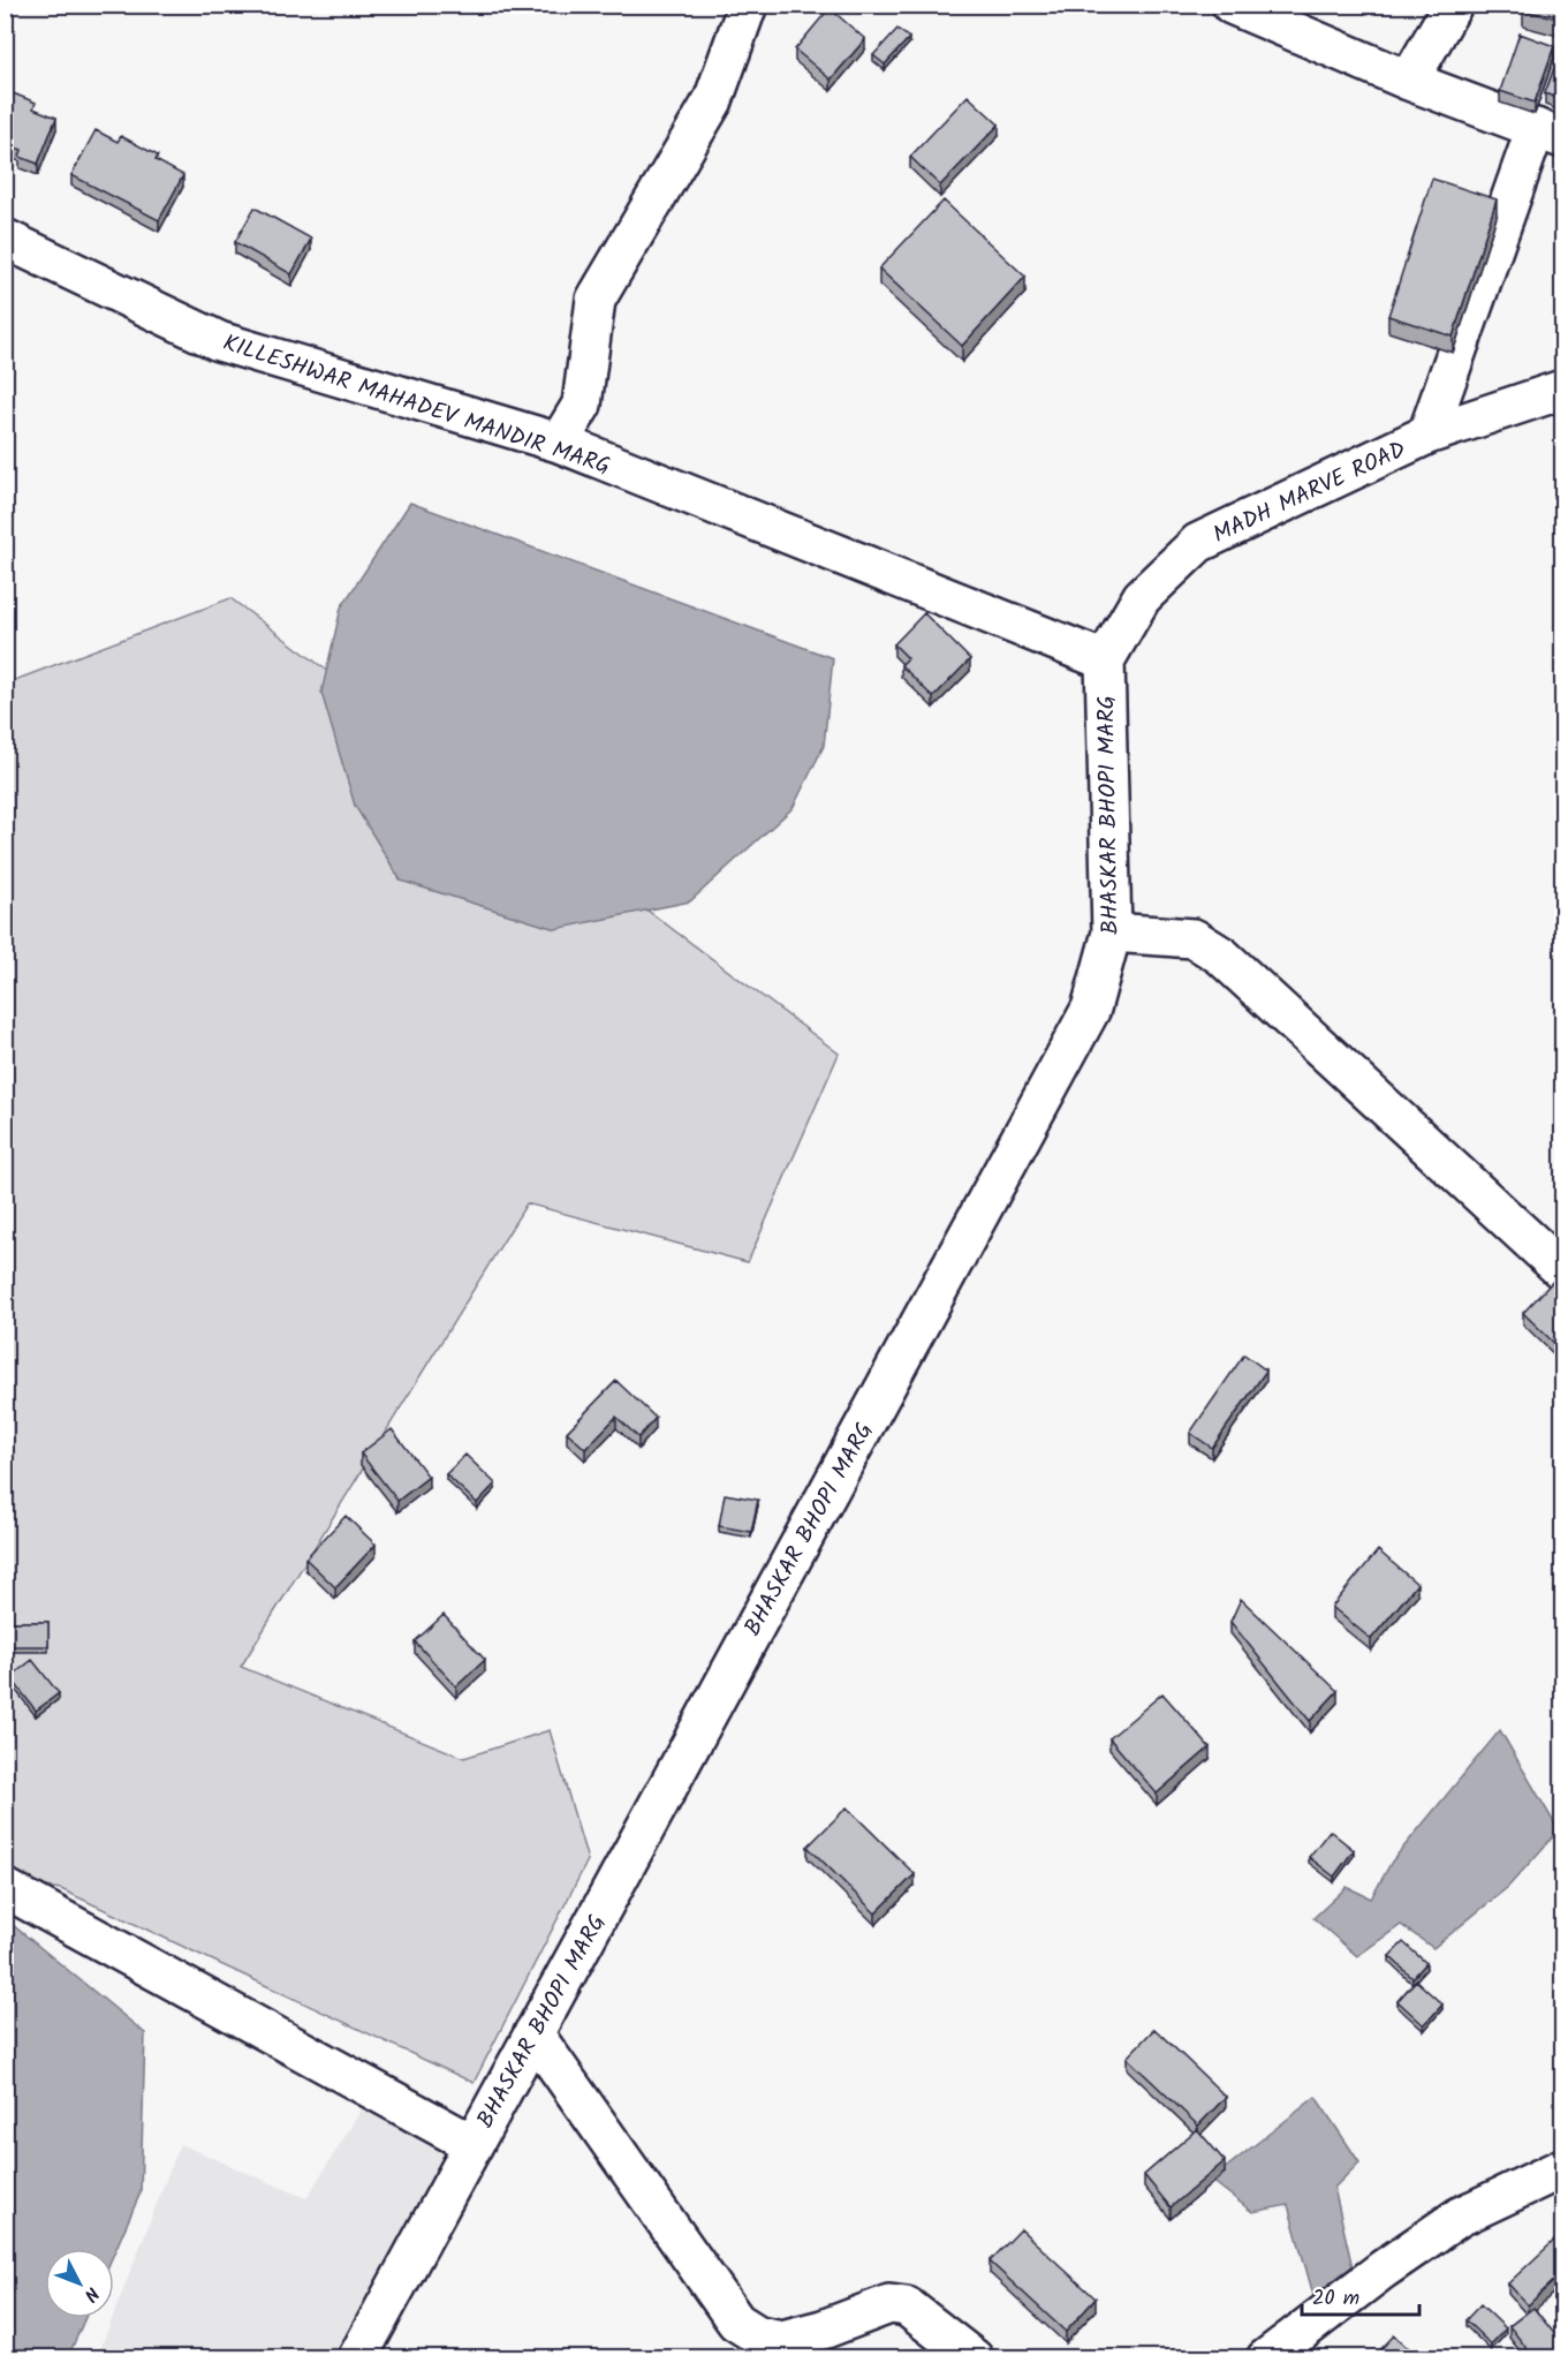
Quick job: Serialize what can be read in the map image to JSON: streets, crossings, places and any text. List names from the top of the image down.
{
  "streets": {
    "street": ["KILLESHWAR MAHADEV MANDIR MARG", "MADH MARVE ROAD", "BHASKAR BHOPI MARG"]
  },
  "crossings": [
    ["KILLESHWAR MAHADEV MANDIR MARG", "MADH MARVE ROAD"],
    ["KILLESHWAR MAHADEV MANDIR MARG", "BHASKAR BHOPI MARG"],
    ["MADH MARVE ROAD", "BHASKAR BHOPI MARG"]
  ],
  "scale_bar": "20 m",
  "north": "bottom right"
}
